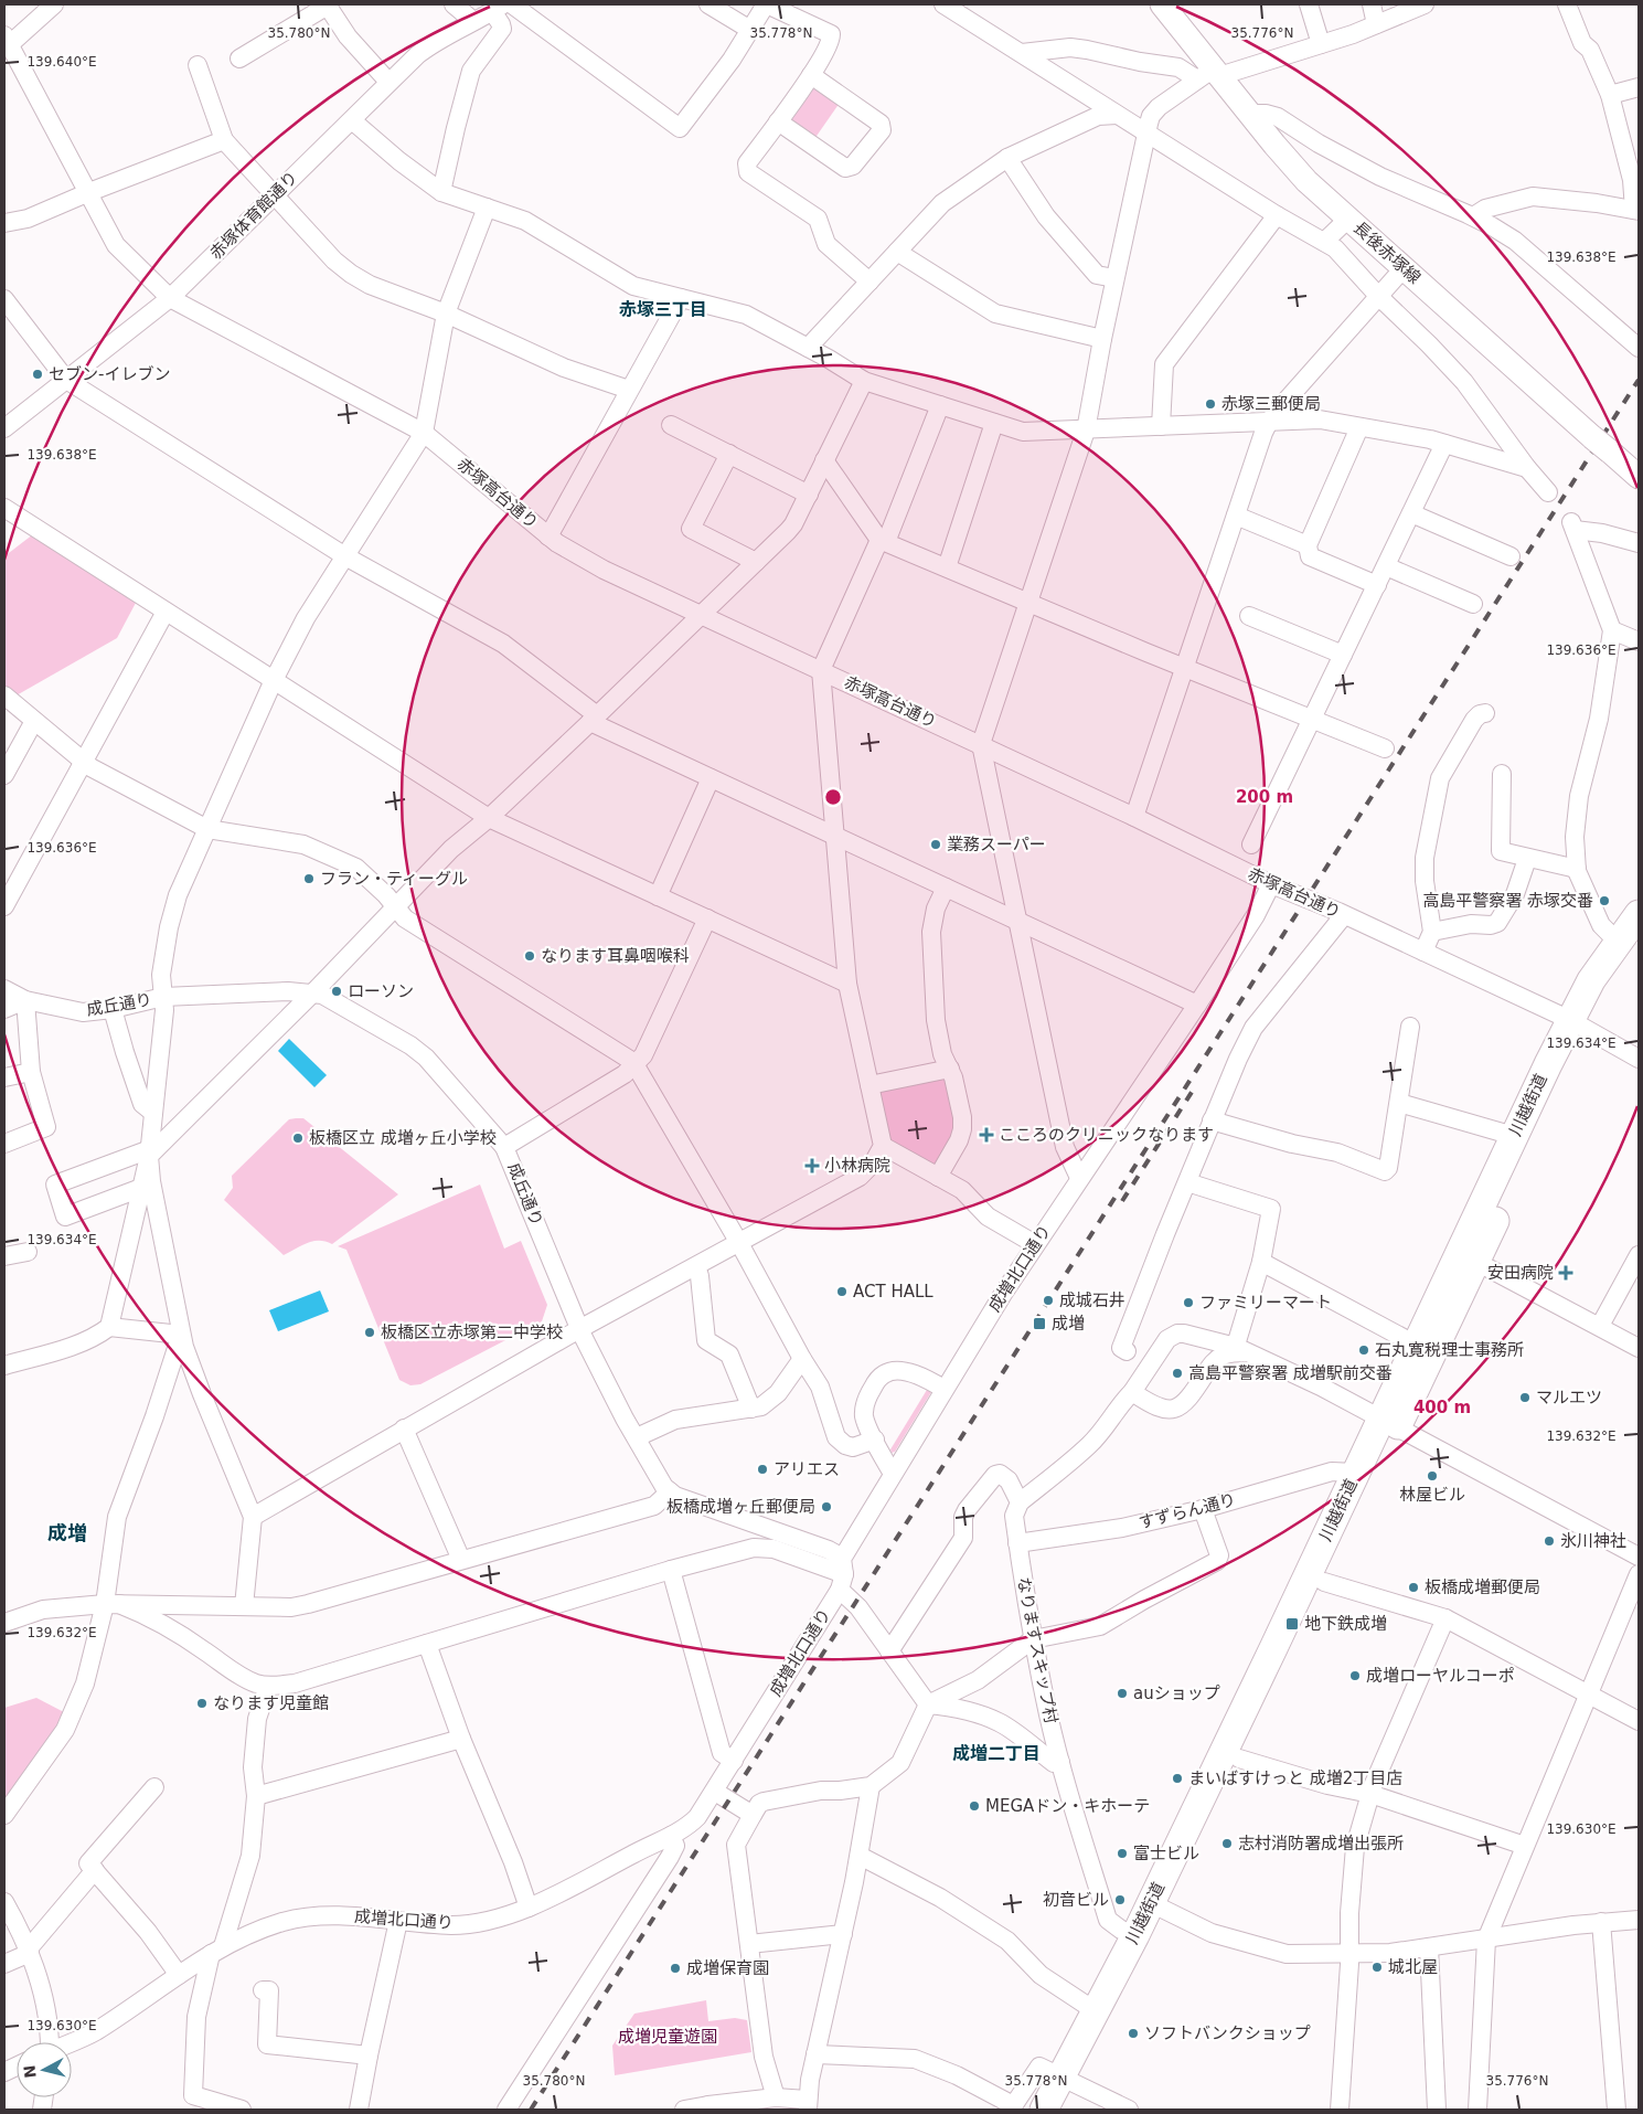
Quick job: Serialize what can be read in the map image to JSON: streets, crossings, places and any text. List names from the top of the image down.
{
  "streets": {
    "highway": ["川越街道"],
    "main road": ["長後赤塚線"],
    "street": [
      "赤塚体育館通り",
      "赤塚高台通り",
      "成丘通り",
      "成増北口通り",
      "すずらん通り",
      "なりますスキップ村"
    ]
  },
  "crossings": [
    ["赤塚体育館通り", "赤塚高台通り"],
    ["赤塚高台通り", "川越街道"],
    ["赤塚高台通り", "成増北口通り"],
    ["川越街道", "すずらん通り"],
    ["川越街道", "なりますスキップ村"],
    ["すずらん通り", "なりますスキップ村"]
  ],
  "districts": ["赤塚三丁目", "成増", "成増二丁目"],
  "parks": ["成増児童遊園"],
  "places": {
    "other": [
      "セブン-イレブン",
      "赤塚三郵便局",
      "業務スーパー",
      "フラン・ティーグル",
      "高島平警察署 赤塚交番",
      "なります耳鼻咽喉科",
      "ローソン",
      "板橋区立 成増ヶ丘小学校",
      "ACT HALL",
      "成城石井",
      "ファミリーマート",
      "板橋区立赤塚第二中学校",
      "石丸寛税理士事務所",
      "高島平警察署 成増駅前交番",
      "マルエツ",
      "アリエス",
      "林屋ビル",
      "板橋成増ヶ丘郵便局",
      "氷川神社",
      "板橋成増郵便局",
      "成増ローヤルコーポ",
      "auショップ",
      "なります児童館",
      "まいばすけっと 成増2丁目店",
      "MEGAドン・キホーテ",
      "志村消防署成増出張所",
      "富士ビル",
      "初音ビル",
      "城北屋",
      "成増保育園",
      "ソフトバンクショップ"
    ],
    "health": ["こころのクリニックなります", "小林病院", "安田病院"],
    "transit": ["成増", "地下鉄成増"]
  },
  "north": "left",
  "coordinates": [
    "35.780°N",
    "35.778°N",
    "35.776°N",
    "139.640°E",
    "139.638°E",
    "139.636°E",
    "139.634°E",
    "139.632°E",
    "139.630°E"
  ],
  "rings": ["200 m", "400 m"]
}
